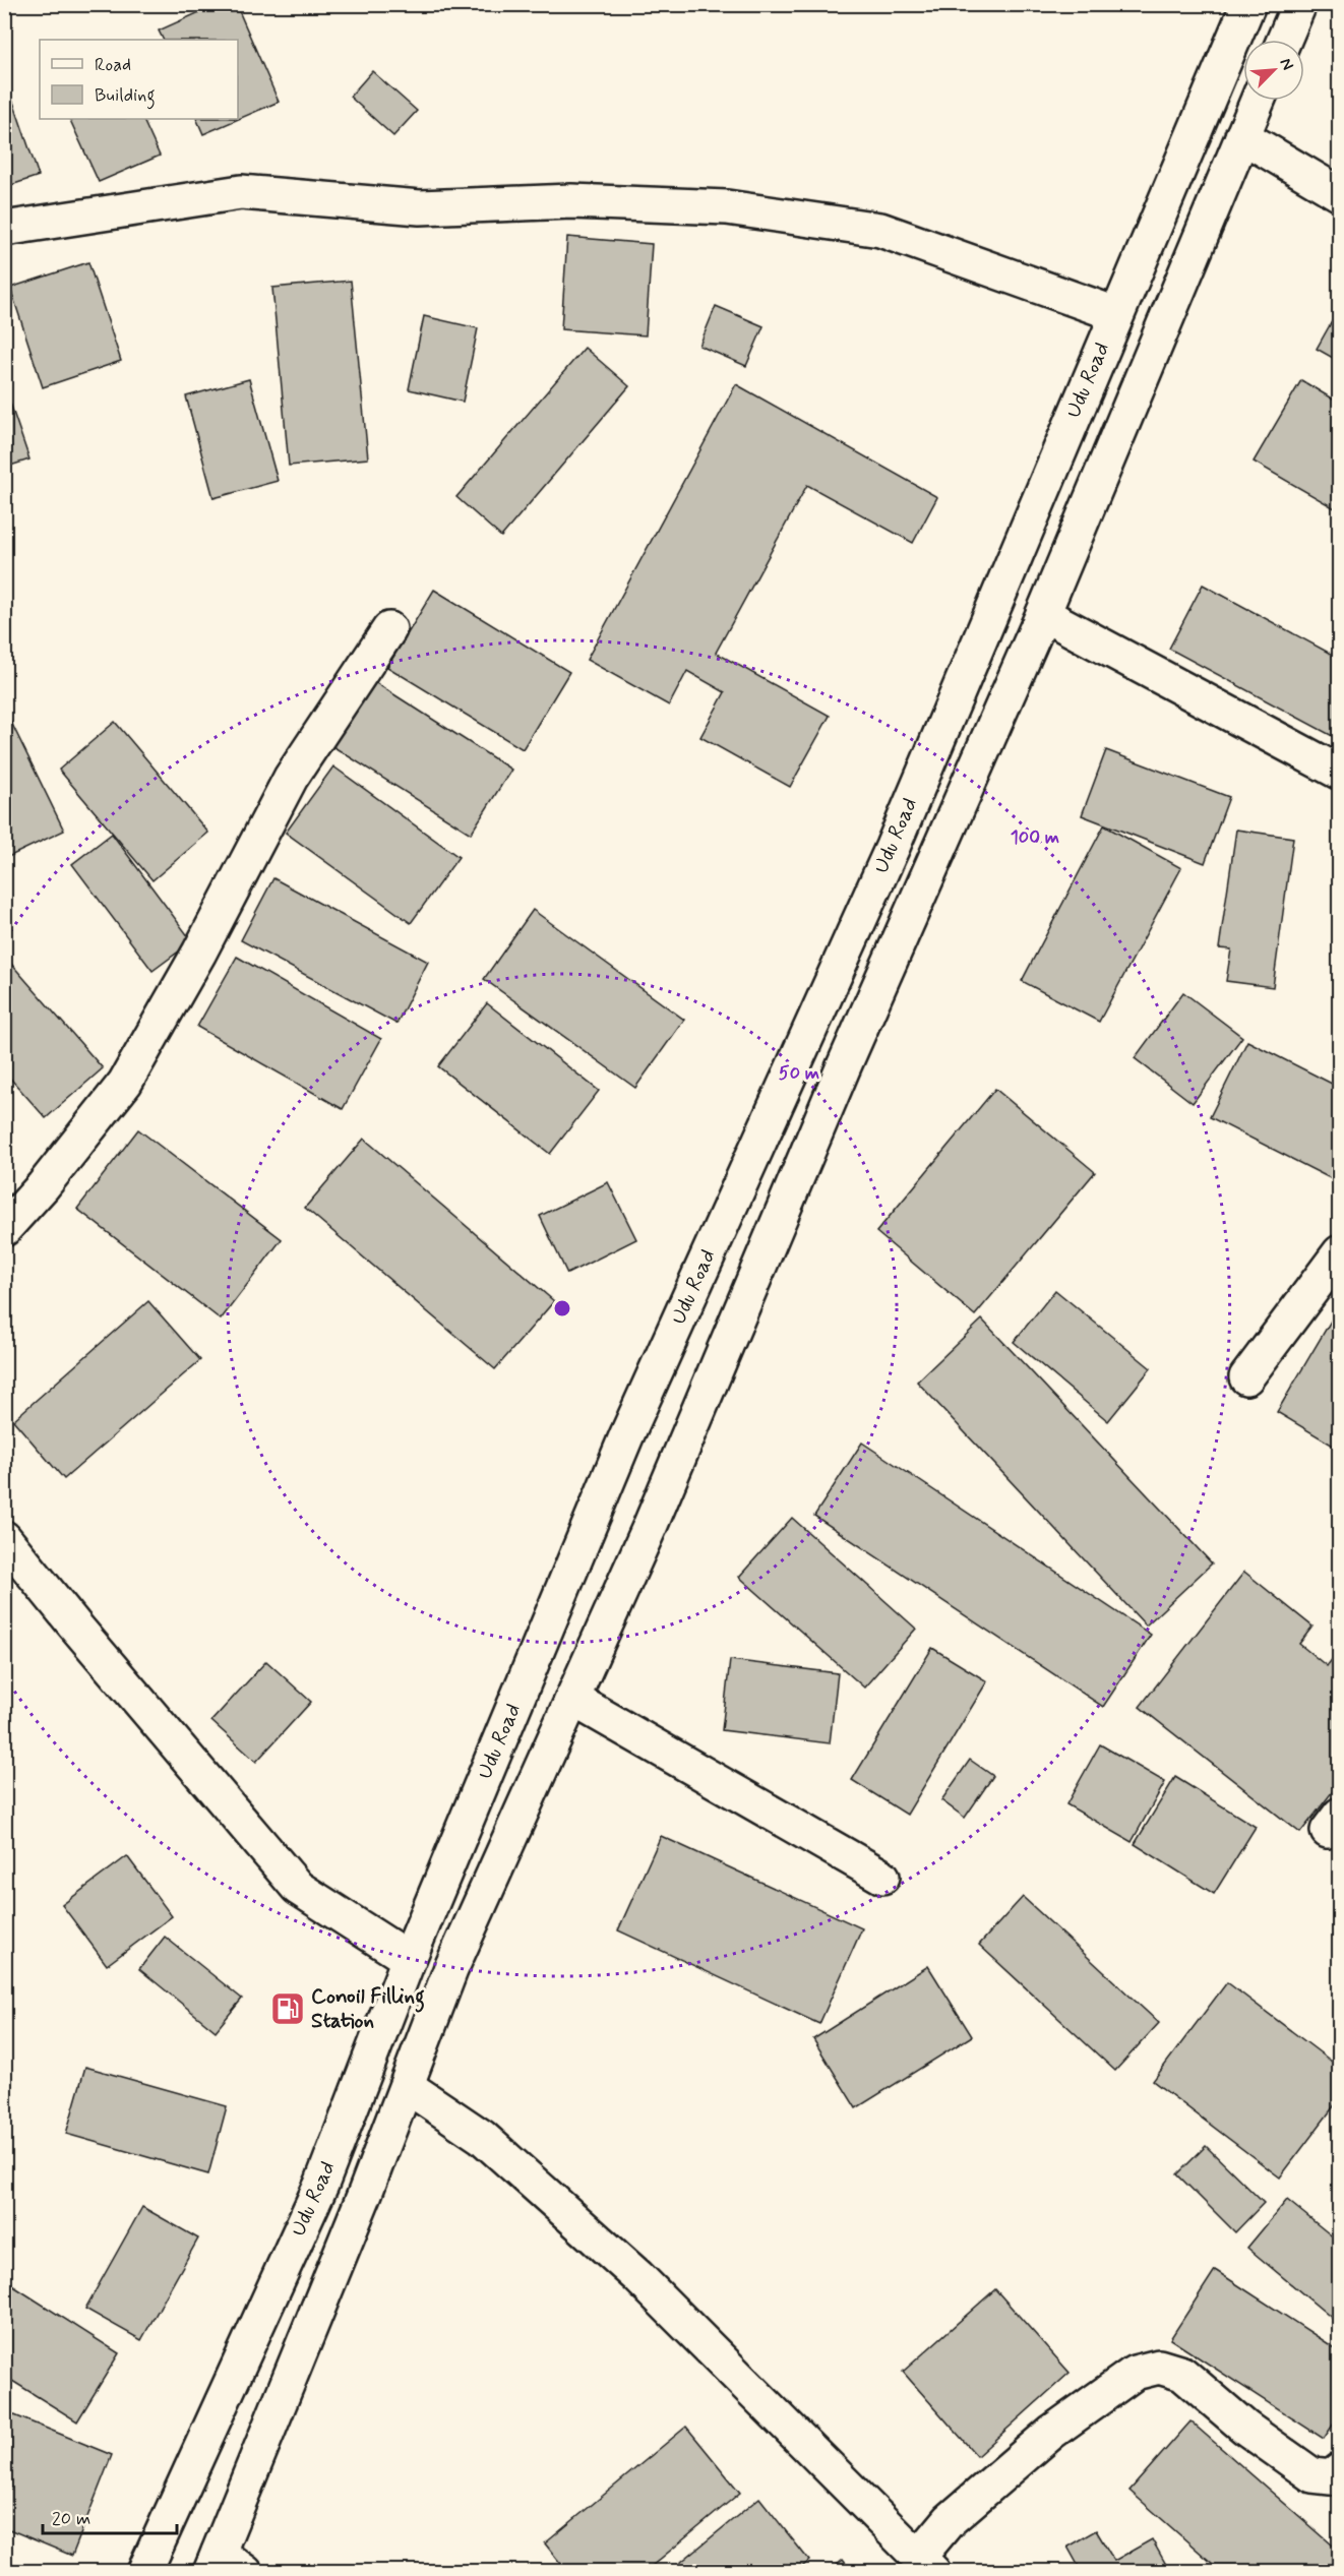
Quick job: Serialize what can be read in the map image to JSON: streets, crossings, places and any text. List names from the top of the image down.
{
  "streets": {
    "main road": ["Udu Road"]
  },
  "places": {
    "fuel station": ["Conoil Filling Station"]
  },
  "legend": ["Road", "Building"],
  "scale_bar": "20 m",
  "north": "top right",
  "rings": ["100 m", "50 m"]
}
